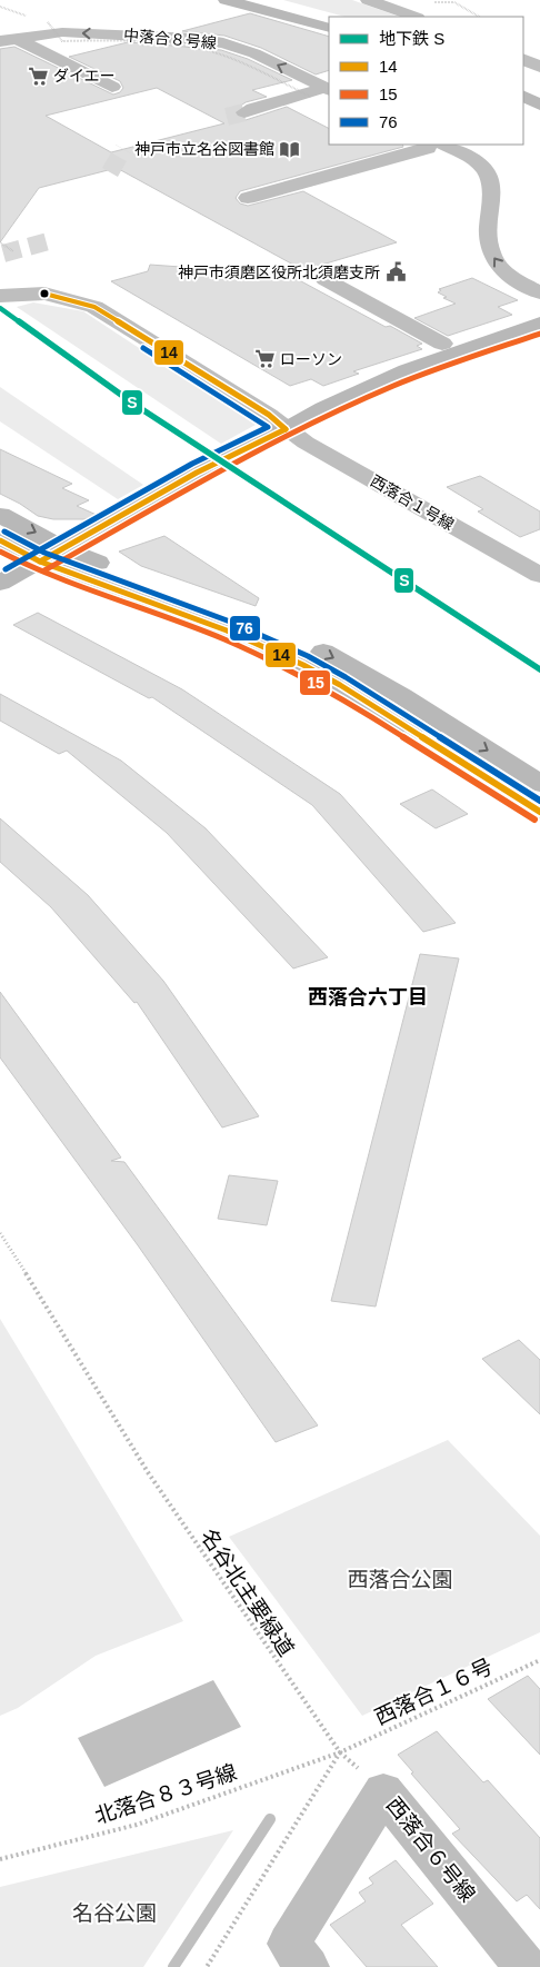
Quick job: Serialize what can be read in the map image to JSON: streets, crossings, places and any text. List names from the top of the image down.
{
  "streets": {
    "street": ["中落合８号線", "西落合１号線", "西落合６号線"],
    "path": ["名谷北主要緑道", "西落合１６号", "北落合８３号線"]
  },
  "crossings": [
    ["名谷北主要緑道", "西落合１６号"],
    ["名谷北主要緑道", "北落合８３号線"],
    ["西落合１６号", "北落合８３号線"]
  ],
  "districts": ["西落合六丁目"],
  "parks": ["西落合公園", "名谷公園"],
  "places": {
    "supermarket": ["ダイエー", "ローソン"],
    "library": ["神戸市立名谷図書館"],
    "public building": ["神戸市須磨区役所北須磨支所"]
  },
  "lines": [
    "transit line 14",
    "metro line S",
    "transit line 15",
    "transit line 76"
  ],
  "legend": [
    "地下鉄 S",
    "14",
    "15",
    "76"
  ]
}
